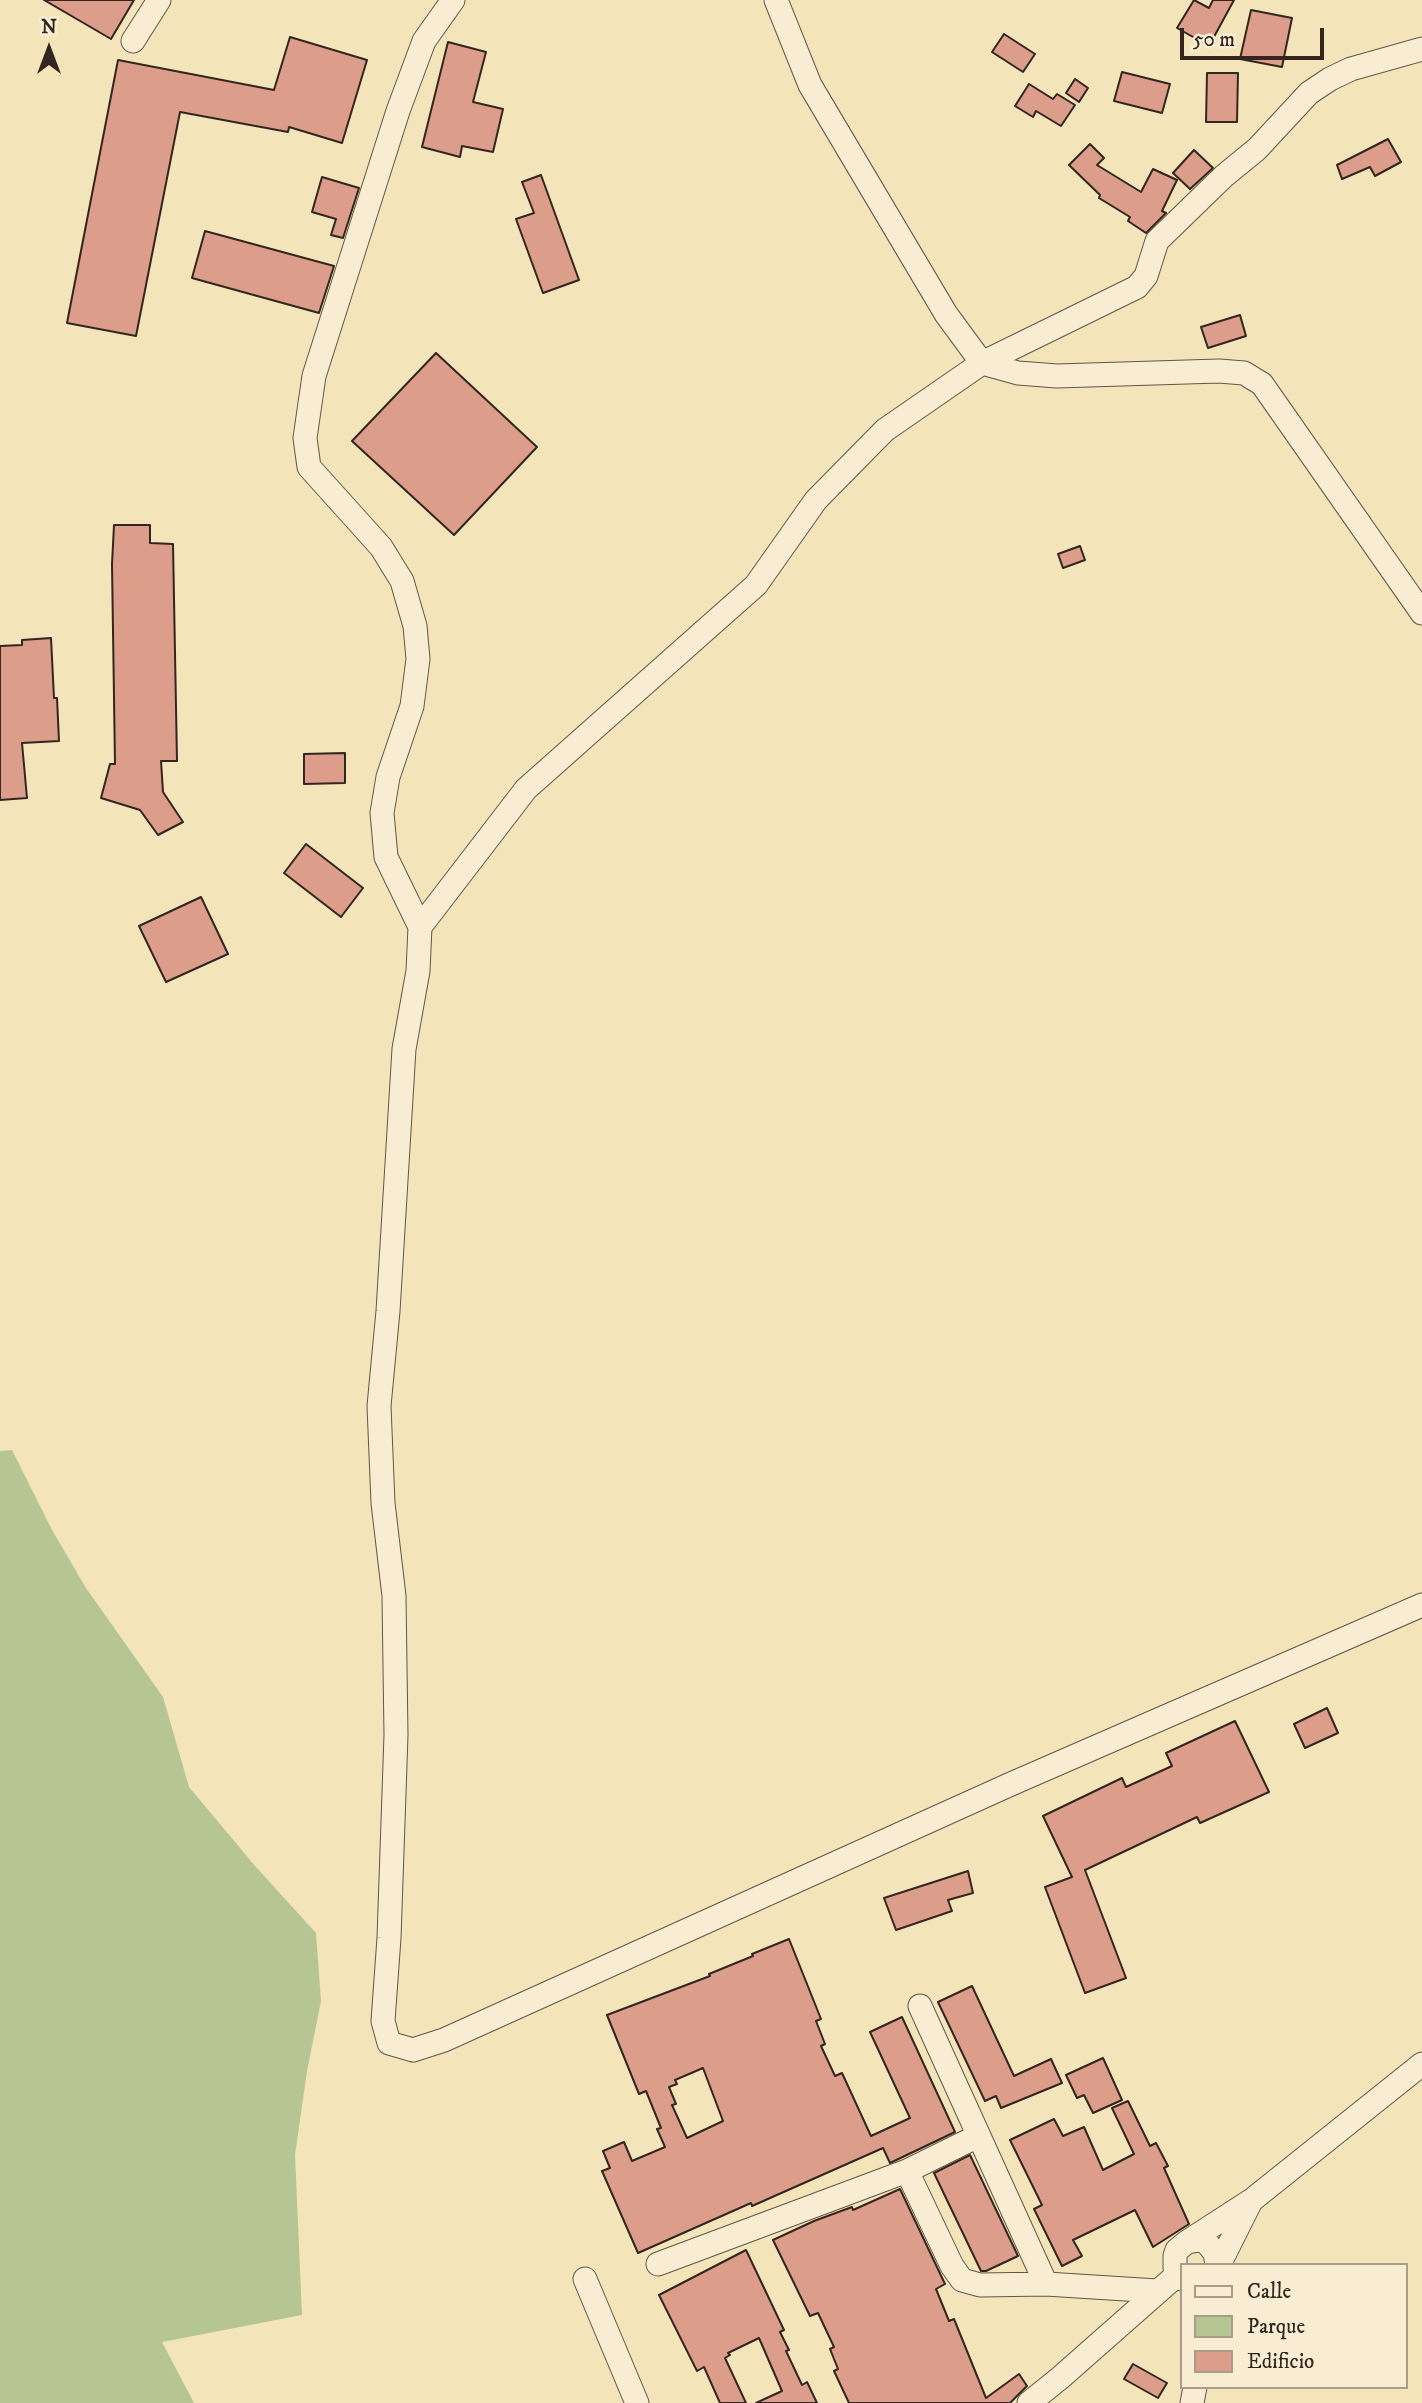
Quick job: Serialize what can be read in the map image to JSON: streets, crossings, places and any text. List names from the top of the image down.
{
  "legend": ["Calle", "Parque", "Edificio"],
  "scale_bar": "50 m",
  "north": "top"
}
